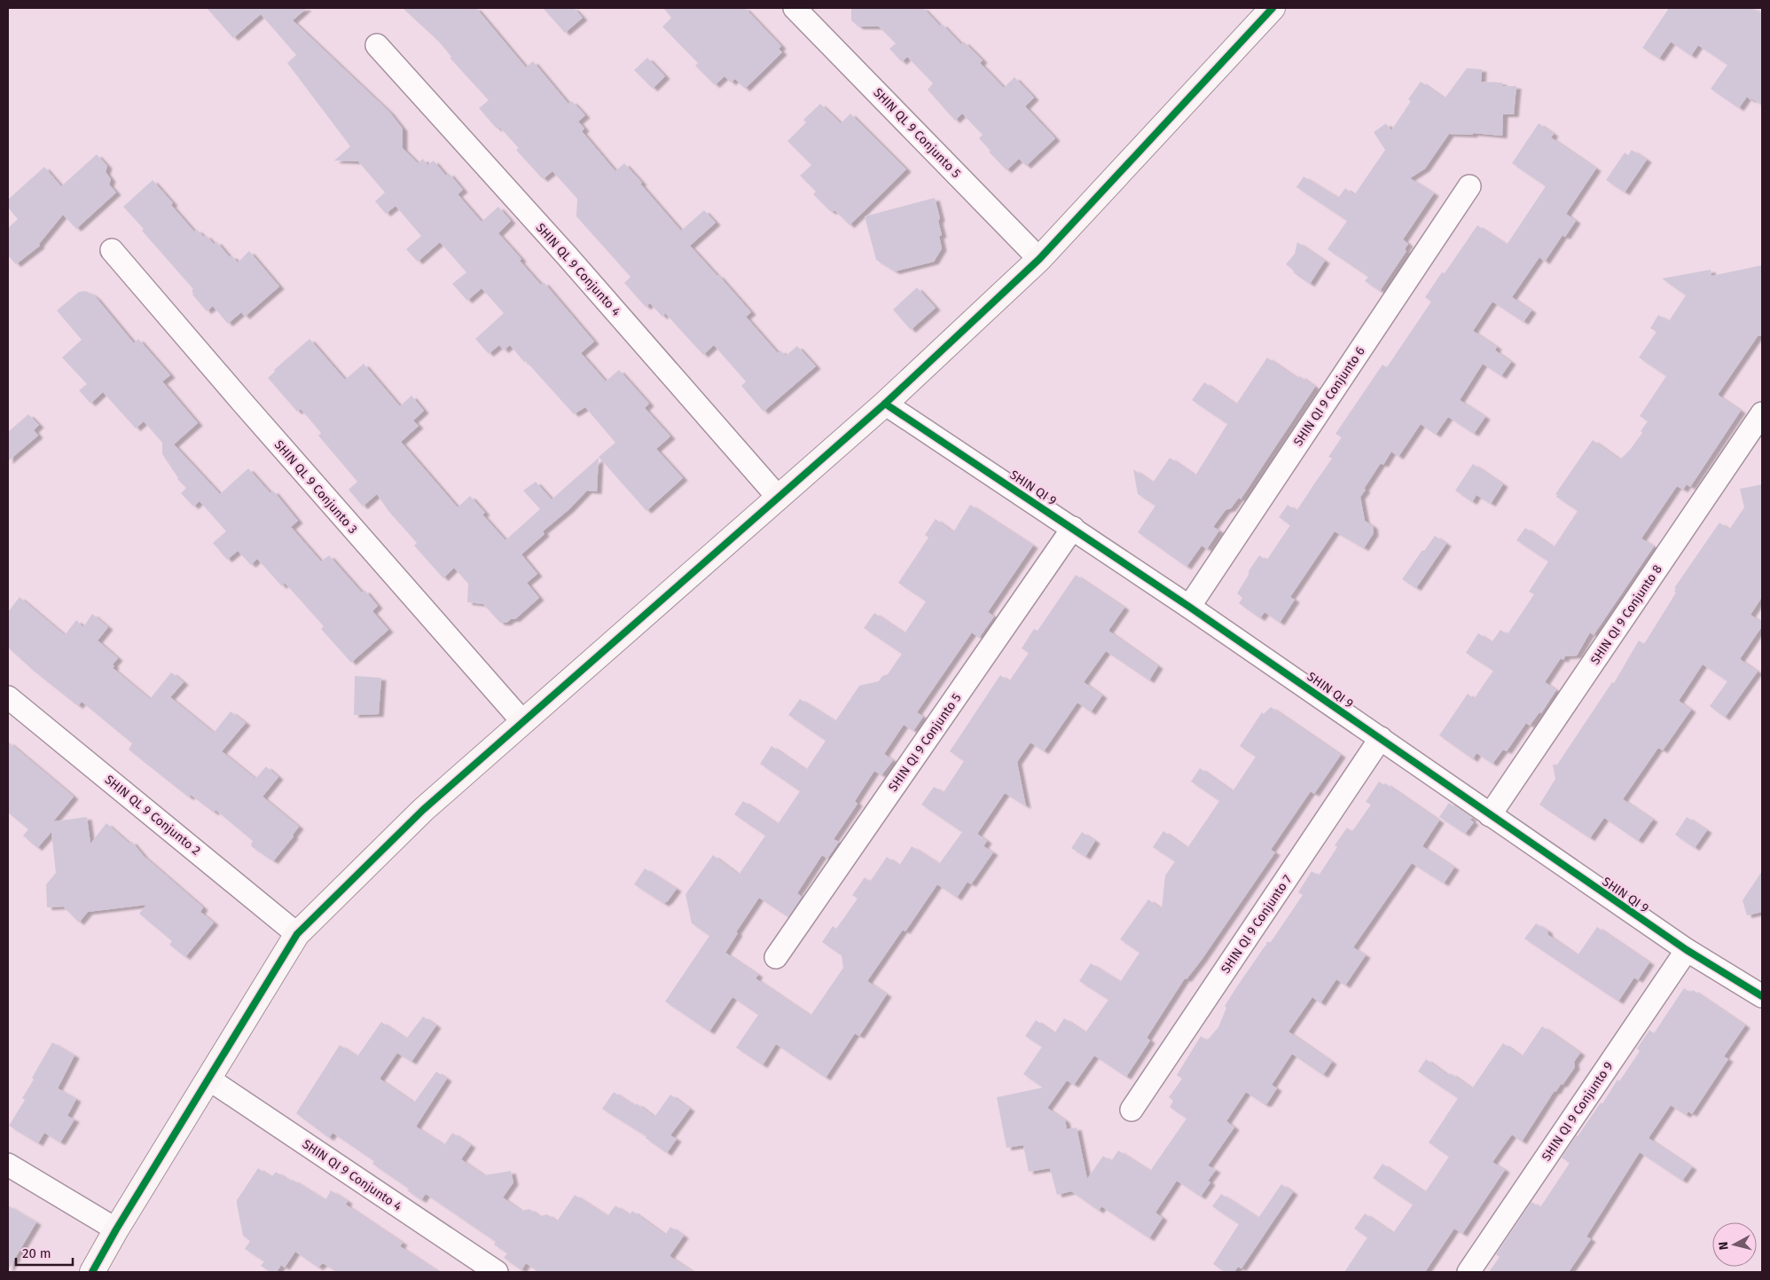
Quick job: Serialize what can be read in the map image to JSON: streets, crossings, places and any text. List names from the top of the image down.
{
  "streets": {
    "street": [
      "SHIN QL 9 Conjunto 5",
      "SHIN QL 9 Conjunto 4",
      "SHIN QI 9 Conjunto 6",
      "SHIN QL 9 Conjunto 3",
      "SHIN QI 9",
      "SHIN QI 9 Conjunto 8",
      "SHIN QI 9 Conjunto 5",
      "SHIN QL 9 Conjunto 2",
      "SHIN QI 9 Conjunto 7",
      "SHIN QI 9 Conjunto 9",
      "SHIN QI 9 Conjunto 4"
    ]
  },
  "crossings": [
    ["SHIN QI 9 Conjunto 6", "SHIN QI 9"],
    ["SHIN QI 9", "SHIN QI 9 Conjunto 8"],
    ["SHIN QI 9", "SHIN QI 9 Conjunto 5"],
    ["SHIN QI 9", "SHIN QI 9 Conjunto 7"],
    ["SHIN QI 9", "SHIN QI 9 Conjunto 9"]
  ],
  "scale_bar": "20 m",
  "north": "left"
}
